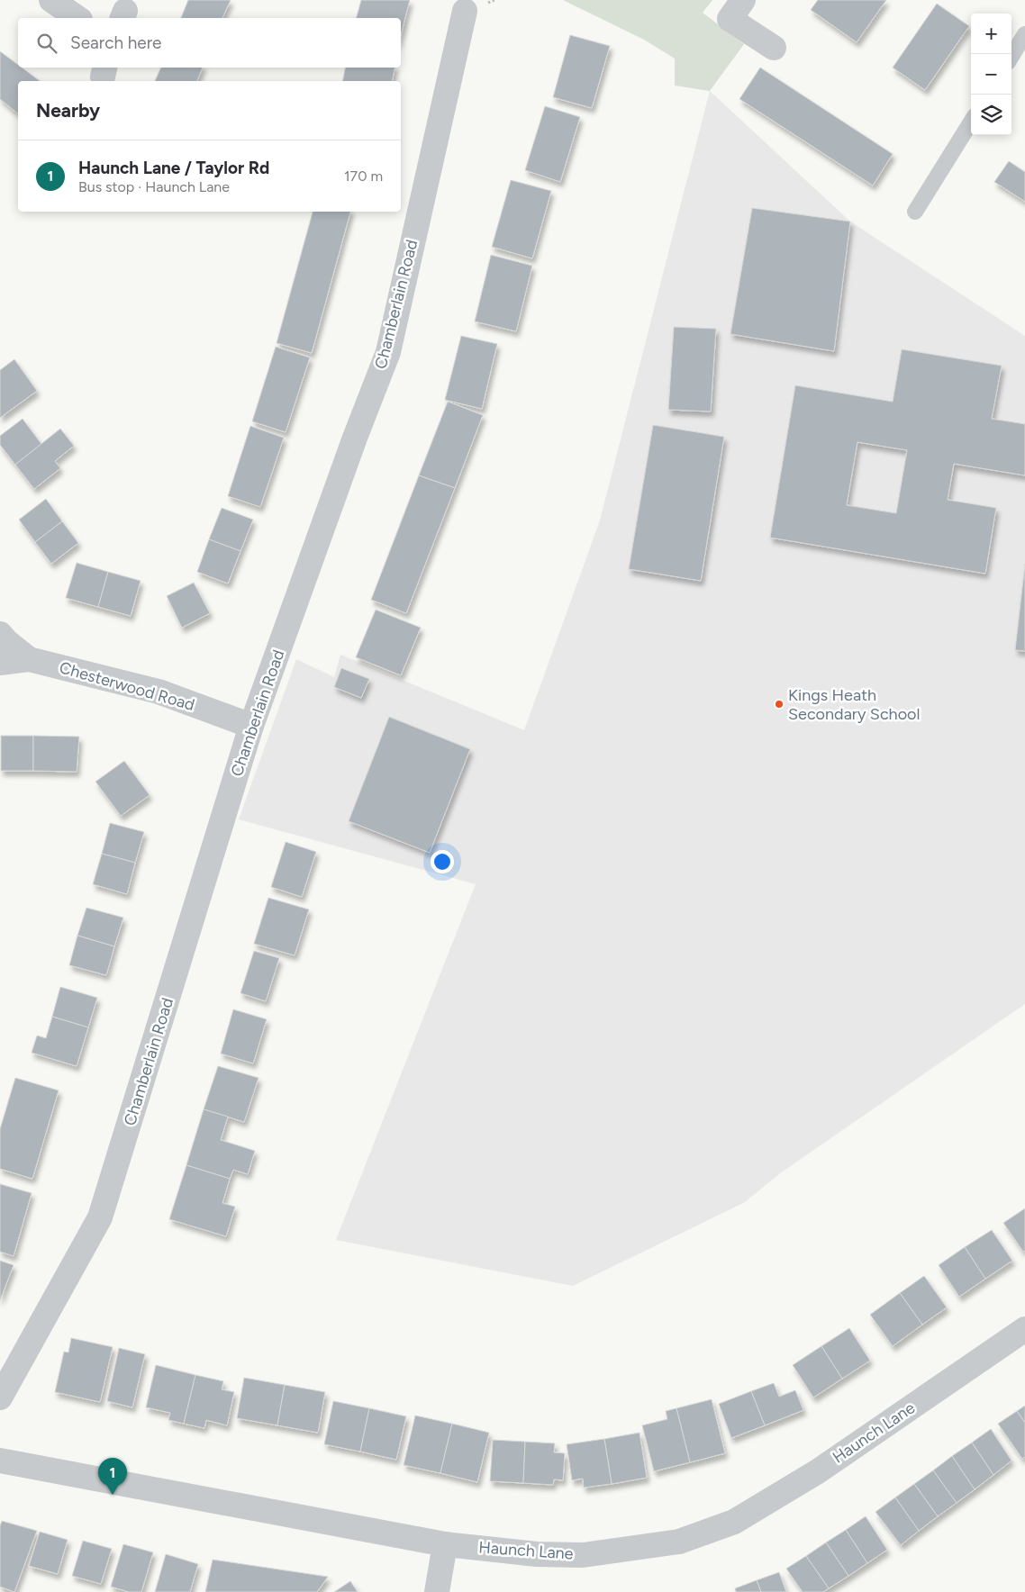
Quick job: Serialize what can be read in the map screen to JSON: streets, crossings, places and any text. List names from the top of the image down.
{
  "streets": {
    "street": ["Chamberlain Road", "Chesterwood Road", "Haunch Lane"]
  },
  "crossings": [
    ["Chamberlain Road", "Chesterwood Road"]
  ],
  "places": ["Kings Heath Secondary School"],
  "page": {
    "map_buttons": ["+", "−"],
    "search": "Search here",
    "heading": "Nearby",
    "list": [
      {
        "mark": "1",
        "name": "Haunch Lane / Taylor Rd",
        "note": "Bus stop · Haunch Lane",
        "value": "170 m"
      }
    ],
    "pins": "1"
  }
}
